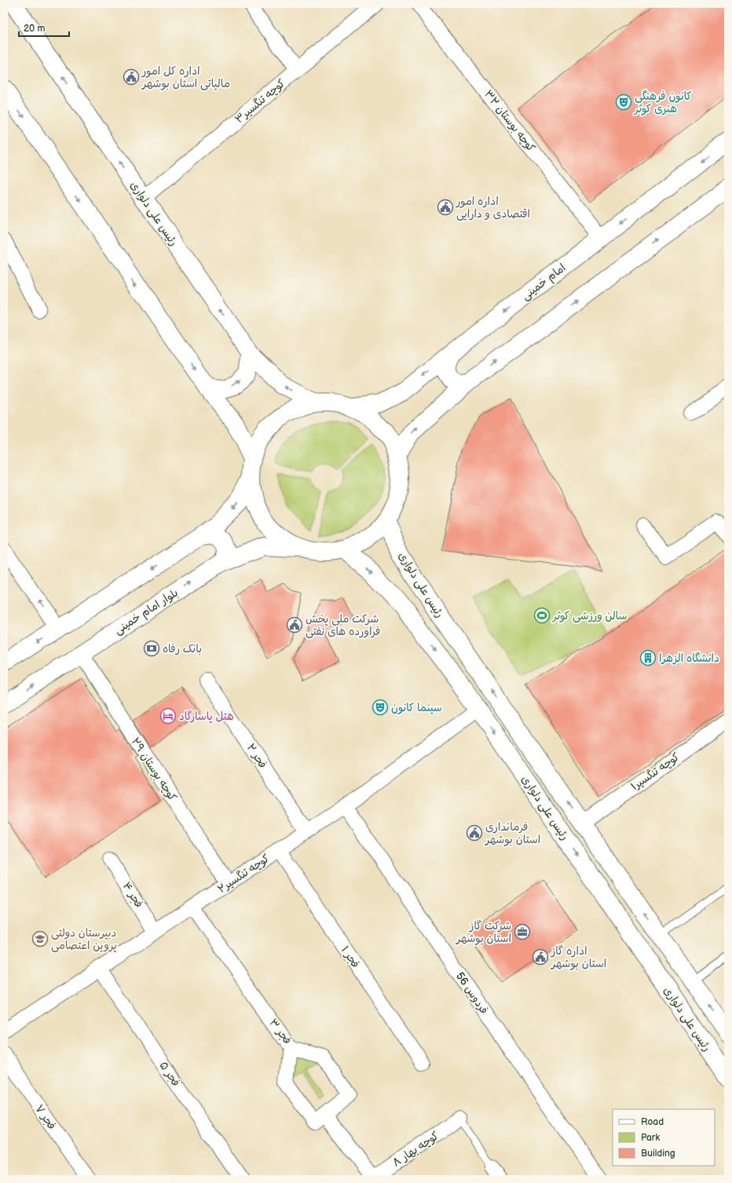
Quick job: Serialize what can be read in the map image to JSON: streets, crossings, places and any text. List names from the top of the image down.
{
  "streets": {
    "main road": ["رئیس علی دلواری", "امام خمینی", "بلوار امام خمینی"],
    "street": [
      "کوچه تنگسیر۳",
      "کوچه بوستان ۳۲",
      "فجر ۲",
      "کوچه بوستان ۲۹",
      "کوچه تنگسیر۱",
      "کوچه تنگسیر۲",
      "فجر ۴",
      "فجر ۱",
      "فردوس 56",
      "فجر ۳",
      "فجر ۵",
      "فجر ۷",
      "کوچه بهار ۸"
    ]
  },
  "crossings": [
    ["کوچه تنگسیر۳", "رئیس علی دلواری"],
    ["کوچه بوستان ۳۲", "امام خمینی"],
    ["رئیس علی دلواری", "کوچه تنگسیر۱"],
    ["رئیس علی دلواری", "کوچه تنگسیر۲"],
    ["بلوار امام خمینی", "کوچه بوستان ۲۹"],
    ["فجر ۲", "کوچه تنگسیر۲"],
    ["کوچه بوستان ۲۹", "کوچه تنگسیر۲"],
    ["کوچه تنگسیر۲", "فجر ۴"],
    ["کوچه تنگسیر۲", "فجر ۱"],
    ["کوچه تنگسیر۲", "فردوس 56"],
    ["کوچه تنگسیر۲", "فجر ۳"],
    ["کوچه تنگسیر۲", "فجر ۵"]
  ],
  "places": {
    "public building": [
      "اداره کل امور مالیاتی استان بوشهر",
      "اداره امور اقتصادی و دارایی",
      "شرکت ملی پخش فراورده های نفتی",
      "فرمانداری استان بوشهر",
      "اداره گاز استان بوشهر"
    ],
    "theatre": ["کانون فرهنگی هنری کوثر", "سینما کانون"],
    "sports": ["سالن ورزشی کوثر"],
    "bank": ["بانک رفاه"],
    "building": ["دانشگاه الزهرا"],
    "hotel": ["هتل پاسارگاد"],
    "office": ["شرکت گاز استان بوشهر"],
    "school or university": ["دبیرستان دولتی پروین اعتصامی"]
  },
  "legend": ["Road", "Park", "Building"],
  "scale_bar": "20 m"
}
